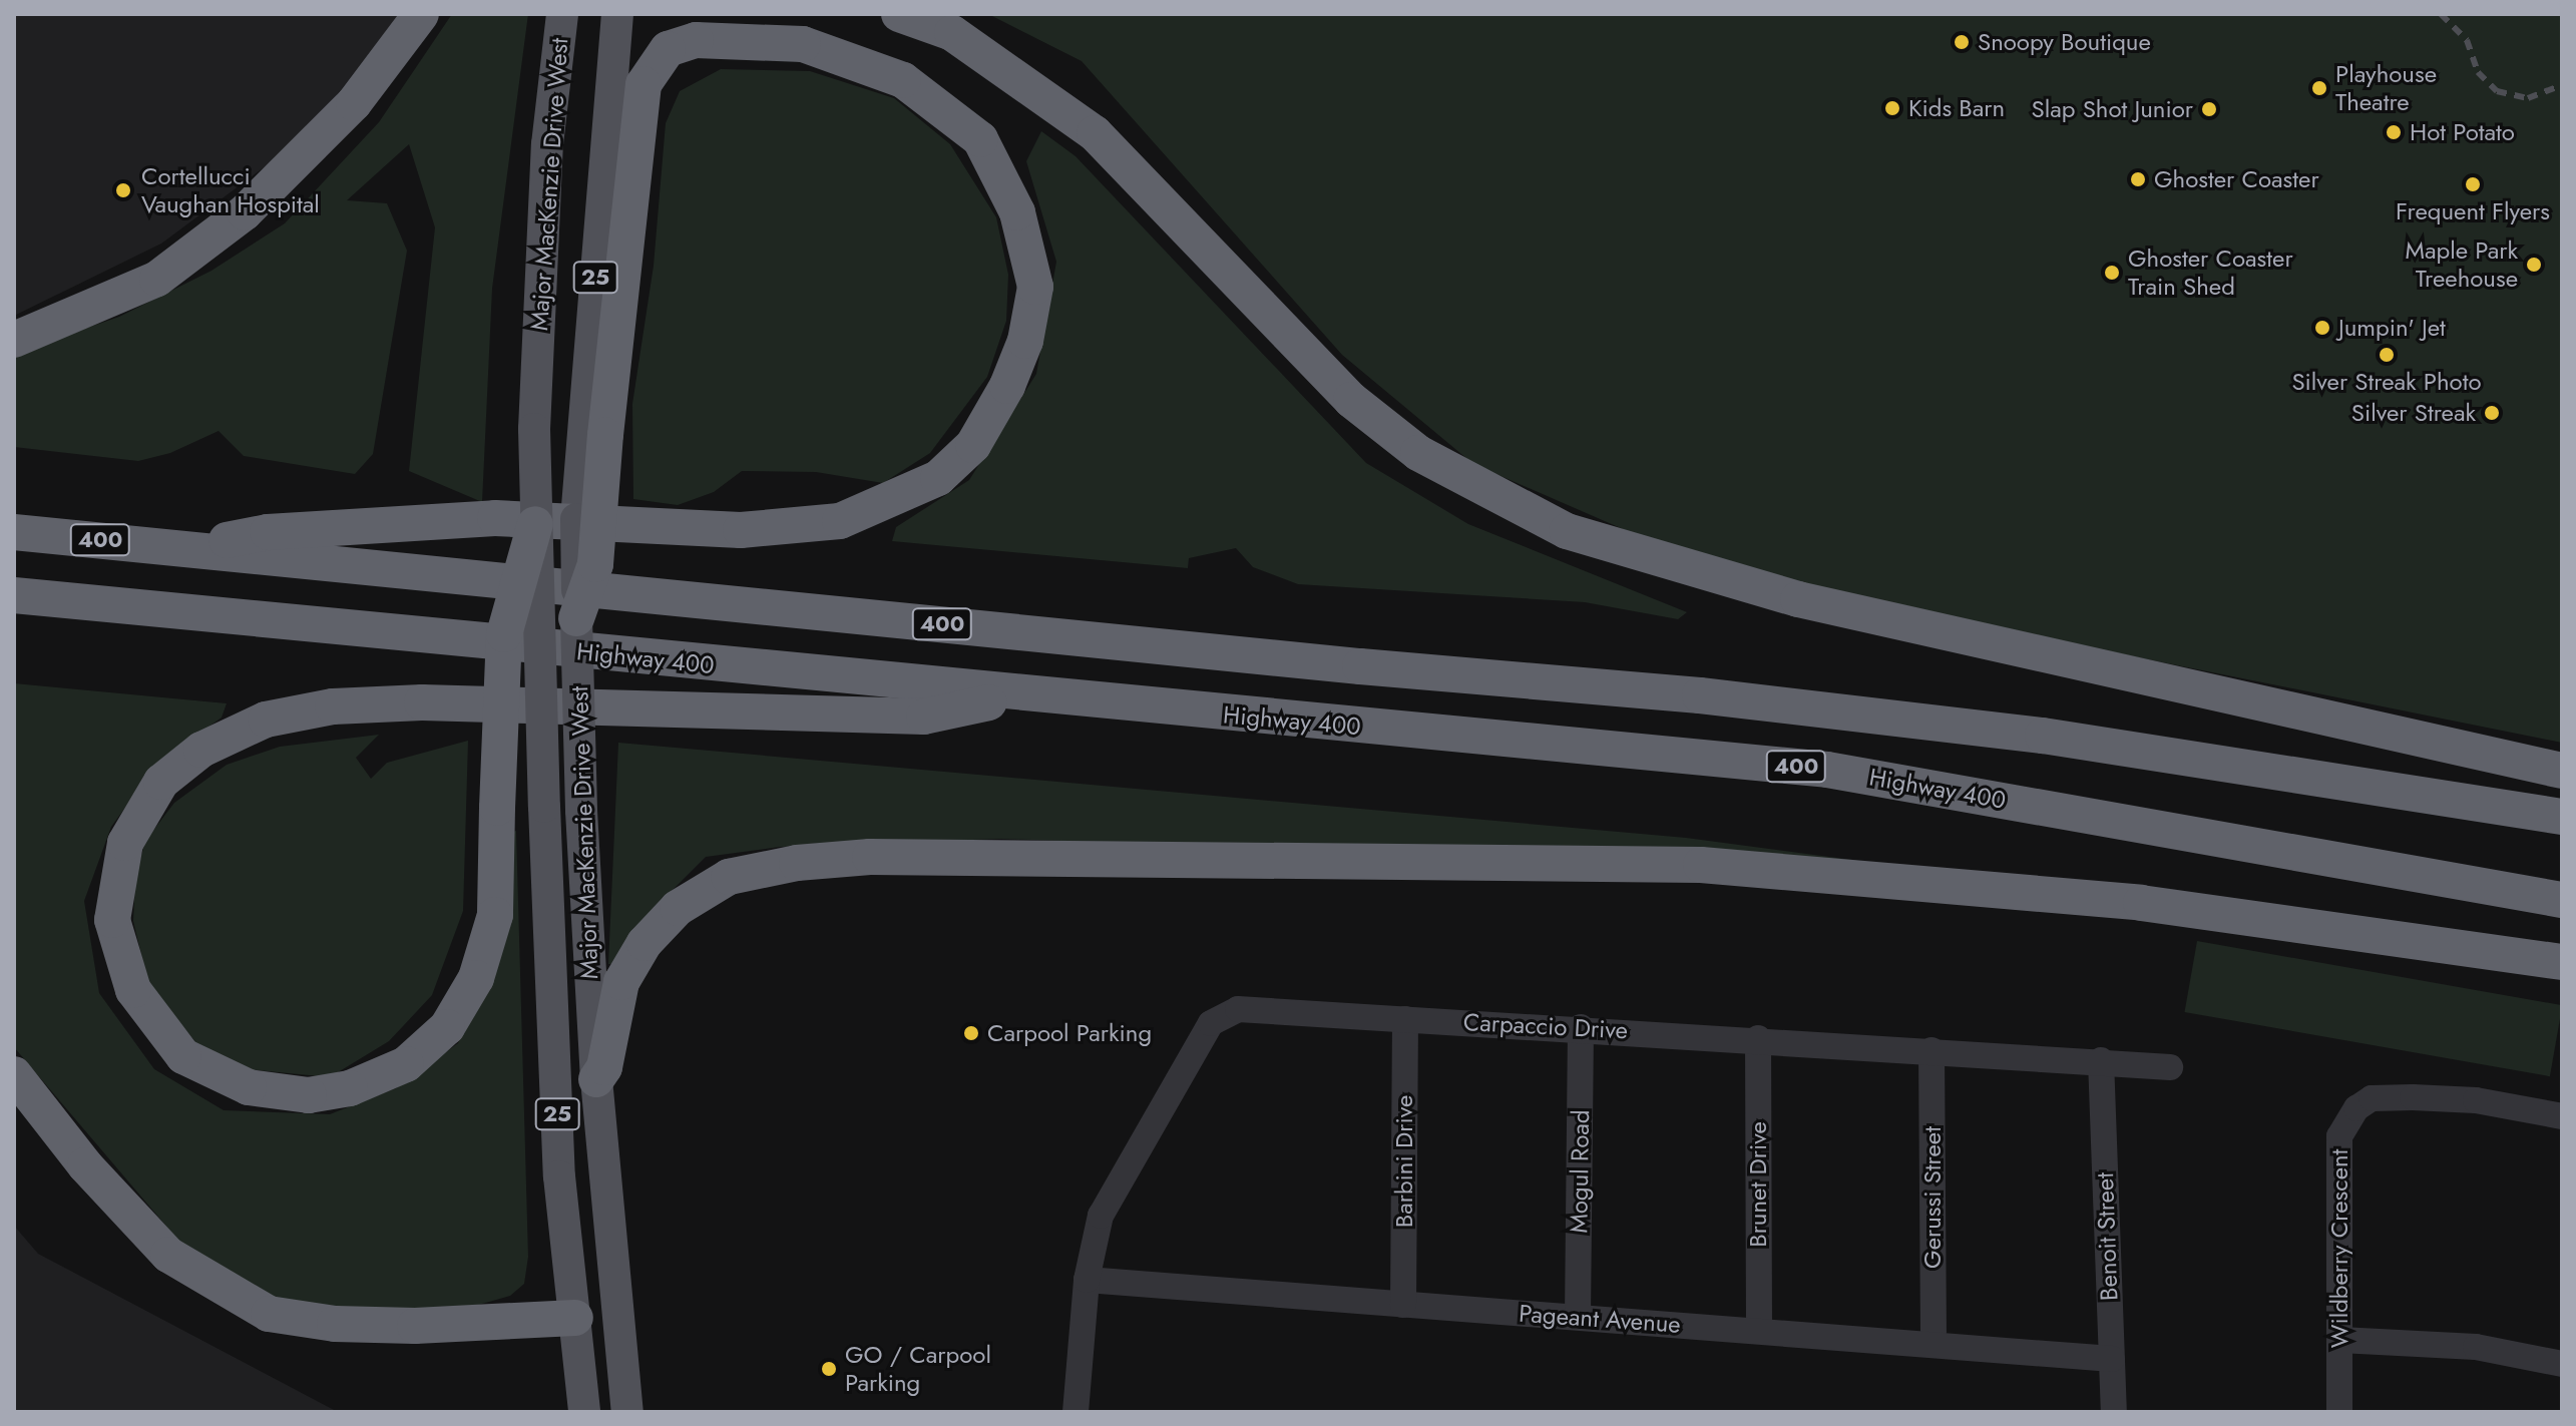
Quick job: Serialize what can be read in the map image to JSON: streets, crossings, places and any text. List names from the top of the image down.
{
  "streets": {
    "highway": ["400", "Highway 400"],
    "main road": ["Major MacKenzie Drive West", "25"],
    "street": [
      "Carpaccio Drive",
      "Barbini Drive",
      "Mogul Road",
      "Brunet Drive",
      "Gerussi Street",
      "Benoit Street",
      "Wildberry Crescent",
      "Pageant Avenue"
    ]
  },
  "crossings": [
    ["Carpaccio Drive", "Barbini Drive"],
    ["Carpaccio Drive", "Mogul Road"],
    ["Carpaccio Drive", "Brunet Drive"],
    ["Carpaccio Drive", "Gerussi Street"],
    ["Carpaccio Drive", "Benoit Street"],
    ["Carpaccio Drive", "Pageant Avenue"],
    ["Barbini Drive", "Pageant Avenue"],
    ["Mogul Road", "Pageant Avenue"],
    ["Brunet Drive", "Pageant Avenue"],
    ["Gerussi Street", "Pageant Avenue"],
    ["Benoit Street", "Pageant Avenue"]
  ],
  "places": [
    "Snoopy Boutique",
    "Playhouse Theatre",
    "Kids Barn",
    "Slap Shot Junior",
    "Hot Potato",
    "Ghoster Coaster",
    "Frequent Flyers",
    "Cortellucci Vaughan Hospital",
    "Maple Park Treehouse",
    "Ghoster Coaster Train Shed",
    "Jumpin' Jet",
    "Silver Streak Photo",
    "Silver Streak",
    "Carpool Parking",
    "GO / Carpool Parking"
  ]
}
